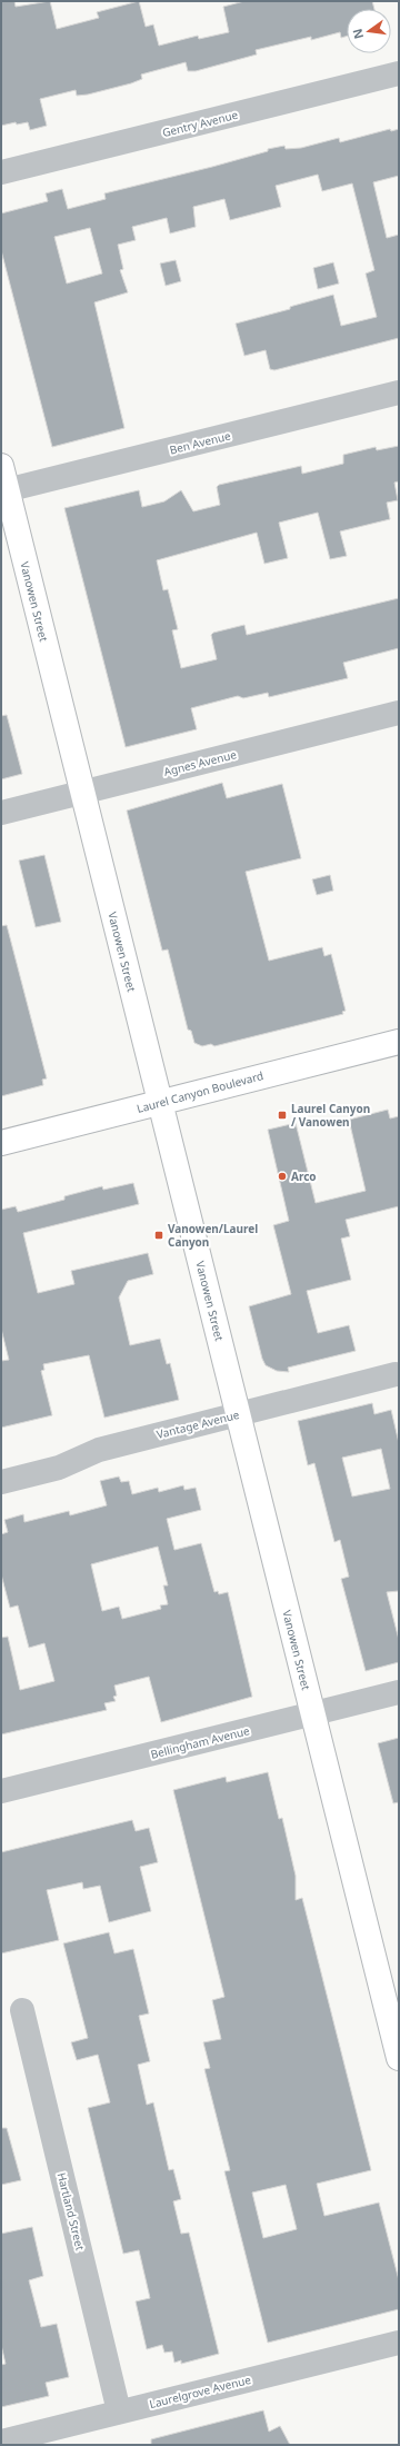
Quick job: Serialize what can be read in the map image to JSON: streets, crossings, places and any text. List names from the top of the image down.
{
  "streets": {
    "main road": ["Vanowen Street", "Laurel Canyon Boulevard"],
    "street": [
      "Gentry Avenue",
      "Ben Avenue",
      "Agnes Avenue",
      "Vantage Avenue",
      "Bellingham Avenue",
      "Hartland Street",
      "Laurelgrove Avenue"
    ]
  },
  "crossings": [
    ["Ben Avenue", "Vanowen Street"],
    ["Vanowen Street", "Agnes Avenue"],
    ["Vanowen Street", "Laurel Canyon Boulevard"],
    ["Vanowen Street", "Vantage Avenue"],
    ["Vanowen Street", "Bellingham Avenue"],
    ["Hartland Street", "Laurelgrove Avenue"]
  ],
  "places": {
    "transit": ["Laurel Canyon / Vanowen", "Vanowen/Laurel Canyon"],
    "other": ["Arco"]
  },
  "north": "left"
}
